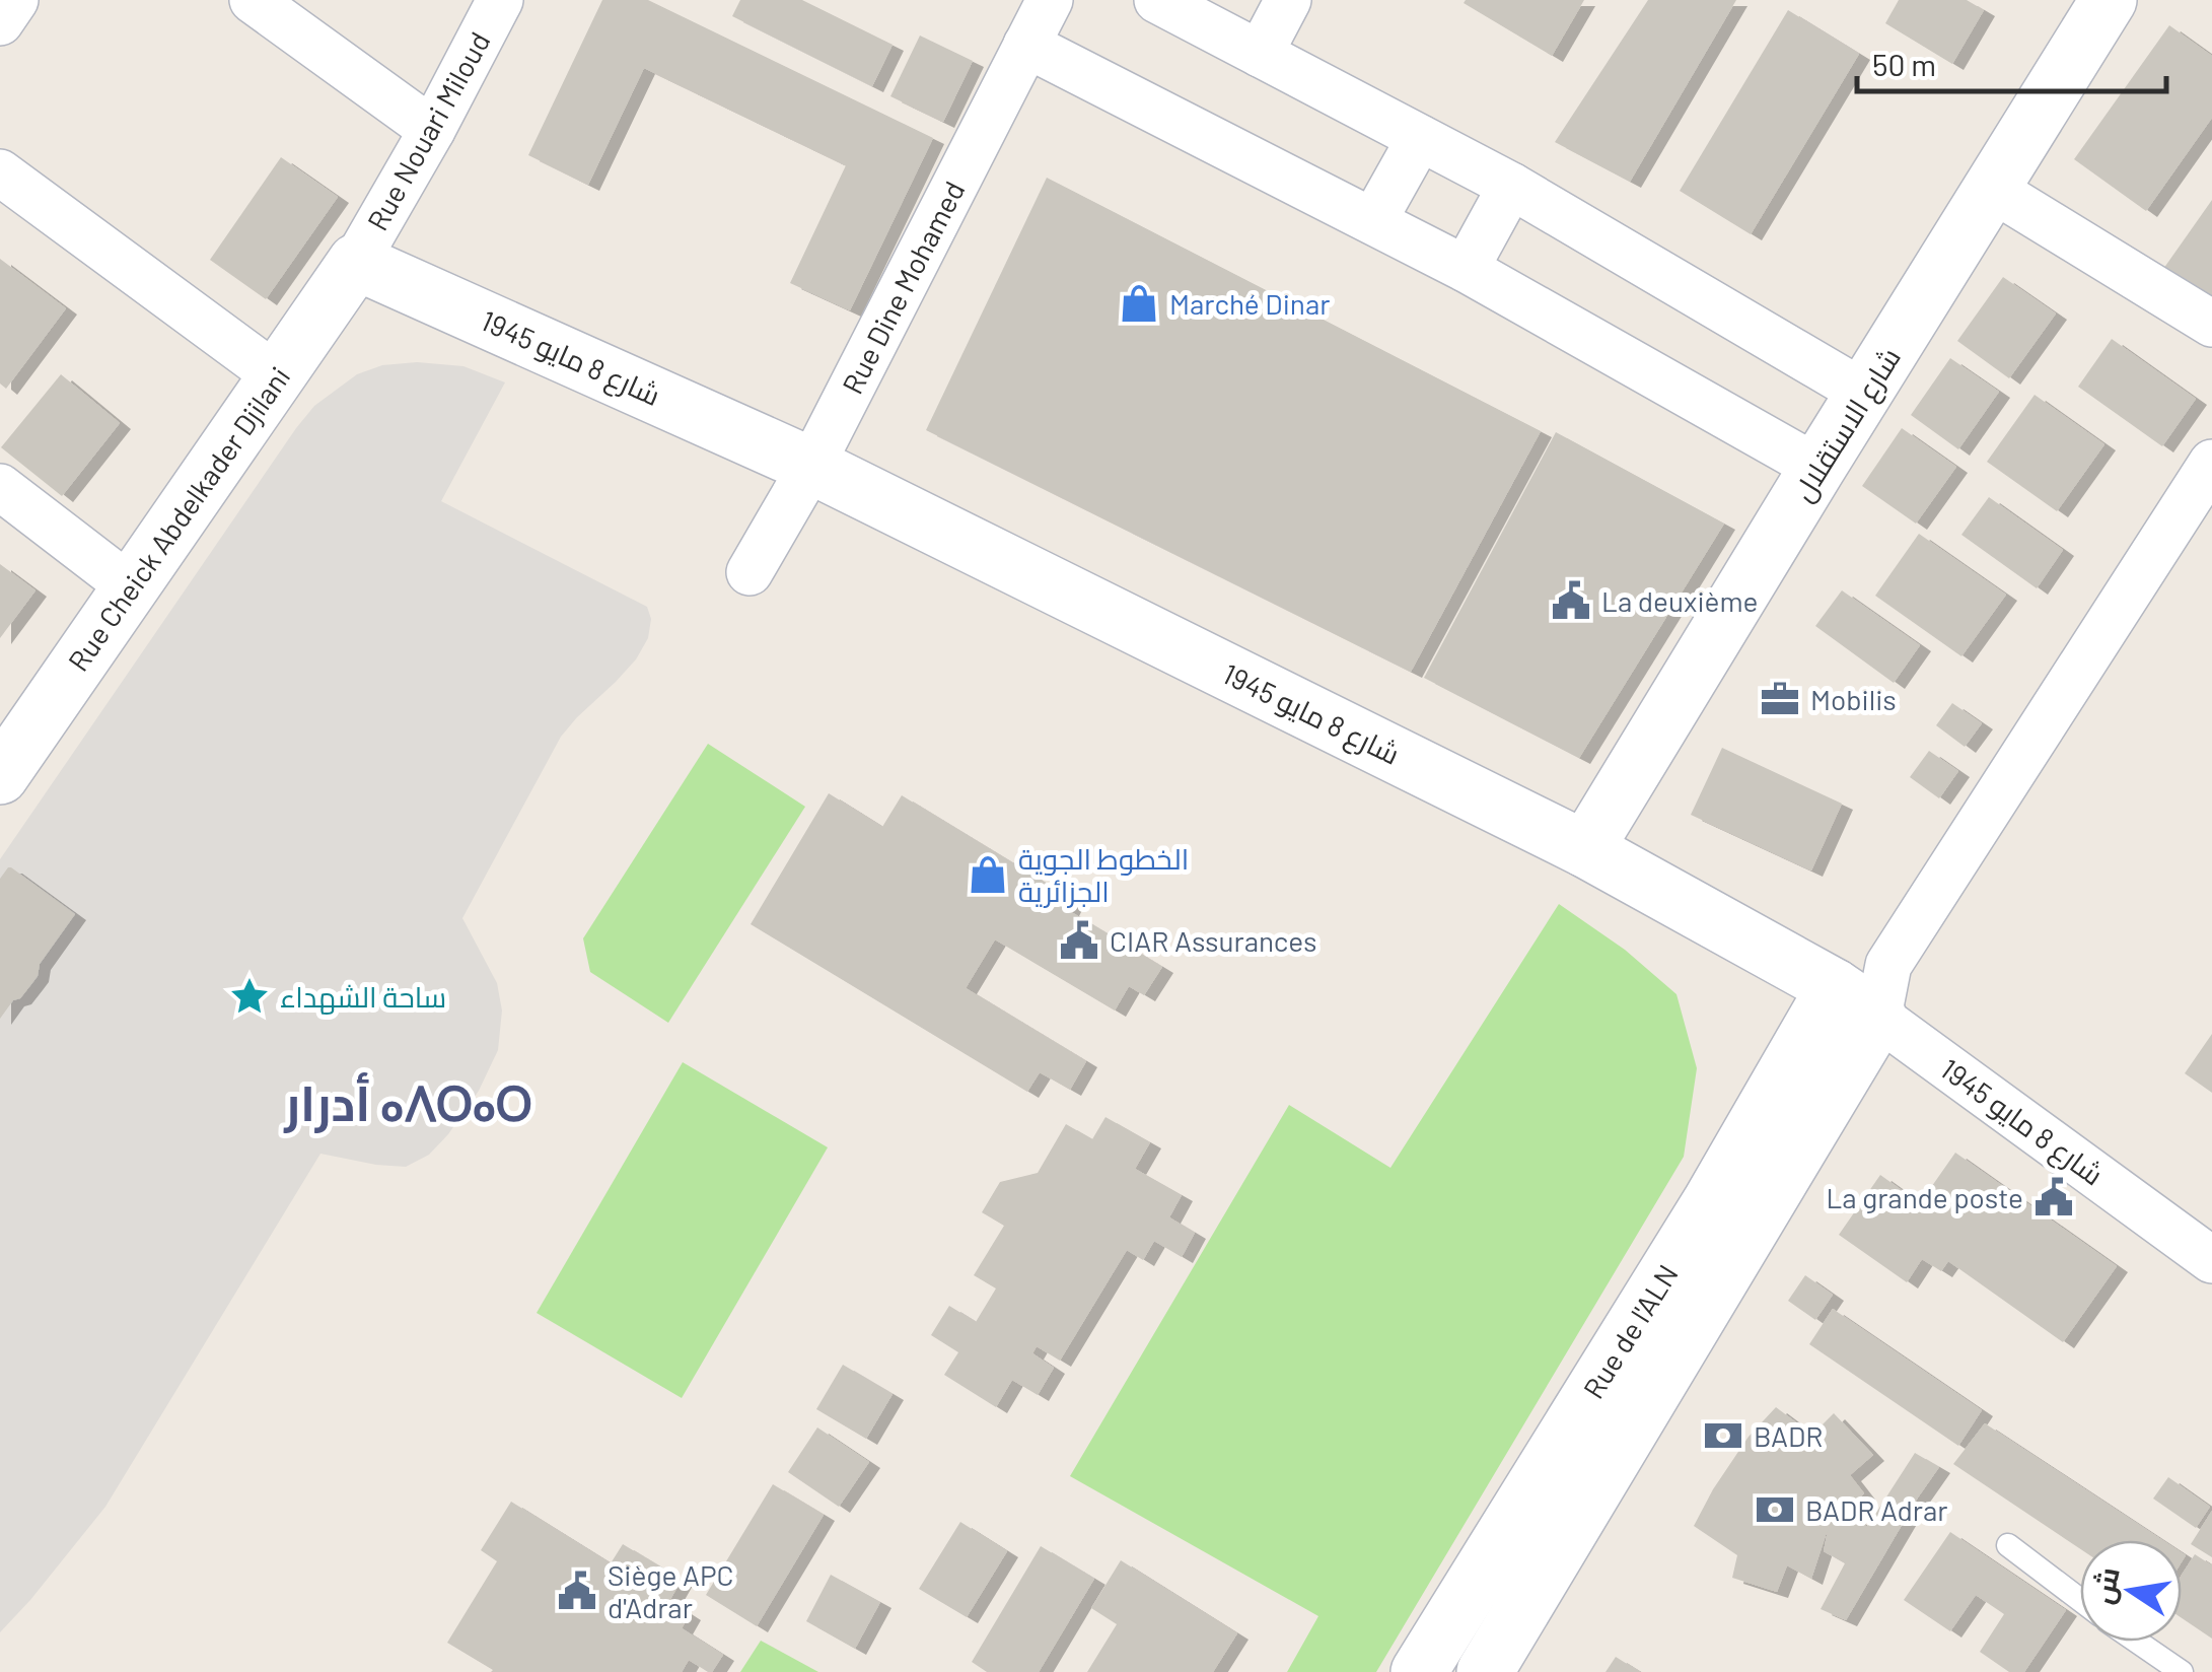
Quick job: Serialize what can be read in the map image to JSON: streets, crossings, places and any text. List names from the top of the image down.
{
  "streets": {
    "street": [
      "Rue Nouari Miloud",
      "Rue Dine Mohamed",
      "شارع 8 مايو 1945",
      "شارع الاستقلال",
      "Rue Cheick Abdelkader Djilani",
      "Rue de l'ALN"
    ]
  },
  "crossings": [
    ["Rue Nouari Miloud", "شارع 8 مايو 1945"],
    ["Rue Nouari Miloud", "Rue Cheick Abdelkader Djilani"],
    ["Rue Dine Mohamed", "شارع 8 مايو 1945"],
    ["شارع 8 مايو 1945", "شارع الاستقلال"],
    ["شارع 8 مايو 1945", "Rue Cheick Abdelkader Djilani"],
    ["شارع 8 مايو 1945", "Rue de l'ALN"]
  ],
  "districts": ["أدرار ⴰⴷⵔⴰⵔ"],
  "places": {
    "shop": ["Marché Dinar", "الخطوط الجوية الجزائرية"],
    "public building": [
      "La deuxième",
      "CIAR Assurances",
      "La grande poste",
      "Siège APC d'Adrar"
    ],
    "office": ["Mobilis"],
    "place": ["ساحة الشهداء"],
    "bank": ["BADR", "BADR Adrar"]
  },
  "scale_bar": "50 m",
  "north": "left"
}
